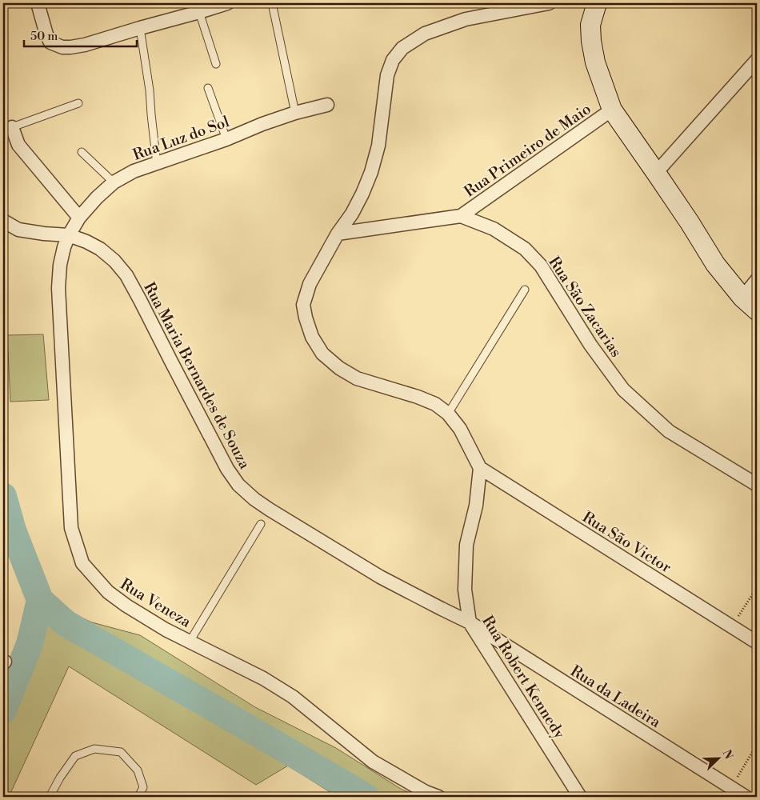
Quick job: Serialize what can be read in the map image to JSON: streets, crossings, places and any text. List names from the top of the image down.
{
  "streets": {
    "street": [
      "Rua Luz do Sol",
      "Rua Primeiro de Maio",
      "Rua São Zacarias",
      "Rua Maria Bernardes de Souza",
      "Rua São Victor",
      "Rua Veneza",
      "Rua Robert Kennedy",
      "Rua da Ladeira"
    ]
  },
  "crossings": [
    ["Rua Luz do Sol", "Rua Maria Bernardes de Souza"],
    ["Rua Luz do Sol", "Rua Veneza"],
    ["Rua Primeiro de Maio", "Rua São Zacarias"],
    ["Rua Maria Bernardes de Souza", "Rua Veneza"],
    ["Rua Maria Bernardes de Souza", "Rua Robert Kennedy"],
    ["Rua Maria Bernardes de Souza", "Rua da Ladeira"],
    ["Rua São Victor", "Rua Robert Kennedy"],
    ["Rua Robert Kennedy", "Rua da Ladeira"]
  ],
  "scale_bar": "50 m",
  "north": "top right"
}
